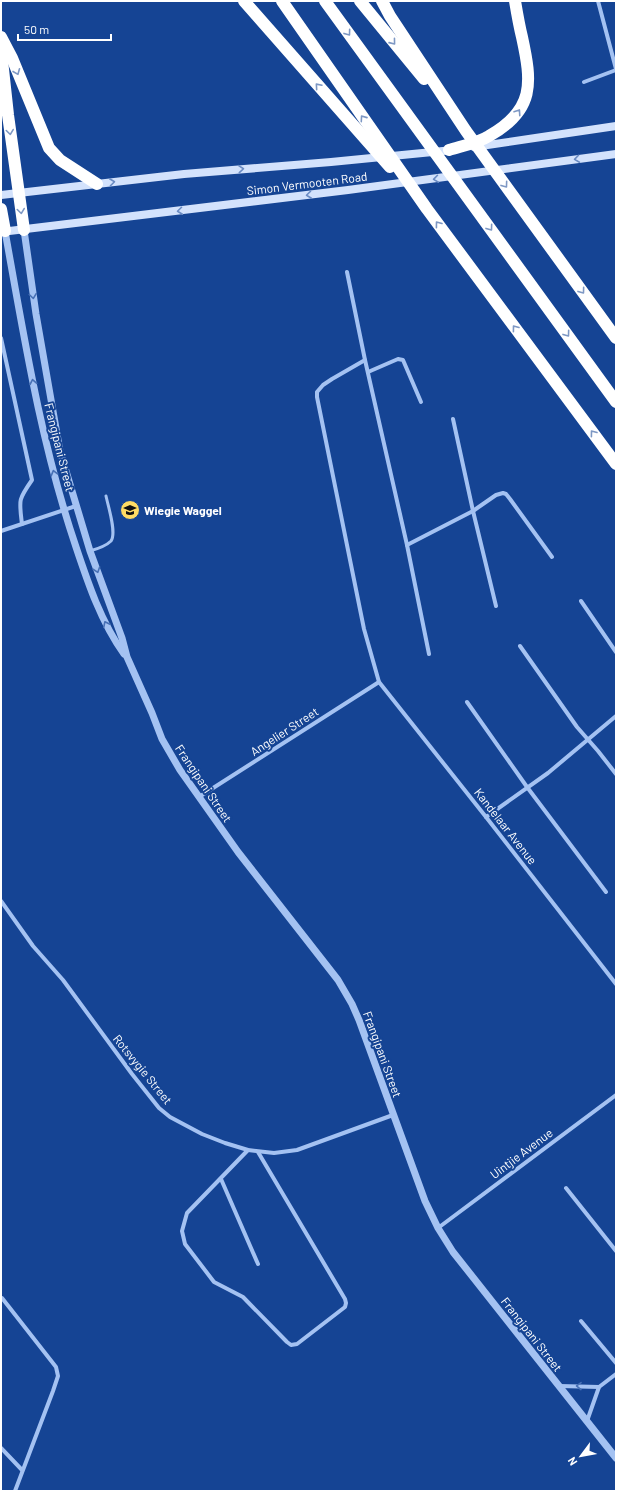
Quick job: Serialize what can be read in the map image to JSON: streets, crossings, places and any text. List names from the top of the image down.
{
  "streets": {
    "main road": ["Simon Vermooten Road"],
    "street": [
      "Frangipani Street",
      "Angelier Street",
      "Kandelaar Avenue",
      "Rotsvygie Street",
      "Uintjie Avenue"
    ]
  },
  "crossings": [
    ["Simon Vermooten Road", "Frangipani Street"],
    ["Frangipani Street", "Angelier Street"],
    ["Frangipani Street", "Rotsvygie Street"],
    ["Frangipani Street", "Uintjie Avenue"],
    ["Angelier Street", "Kandelaar Avenue"]
  ],
  "places": {
    "school or university": ["Wiegie Waggel"]
  },
  "scale_bar": "50 m",
  "north": "bottom left"
}
